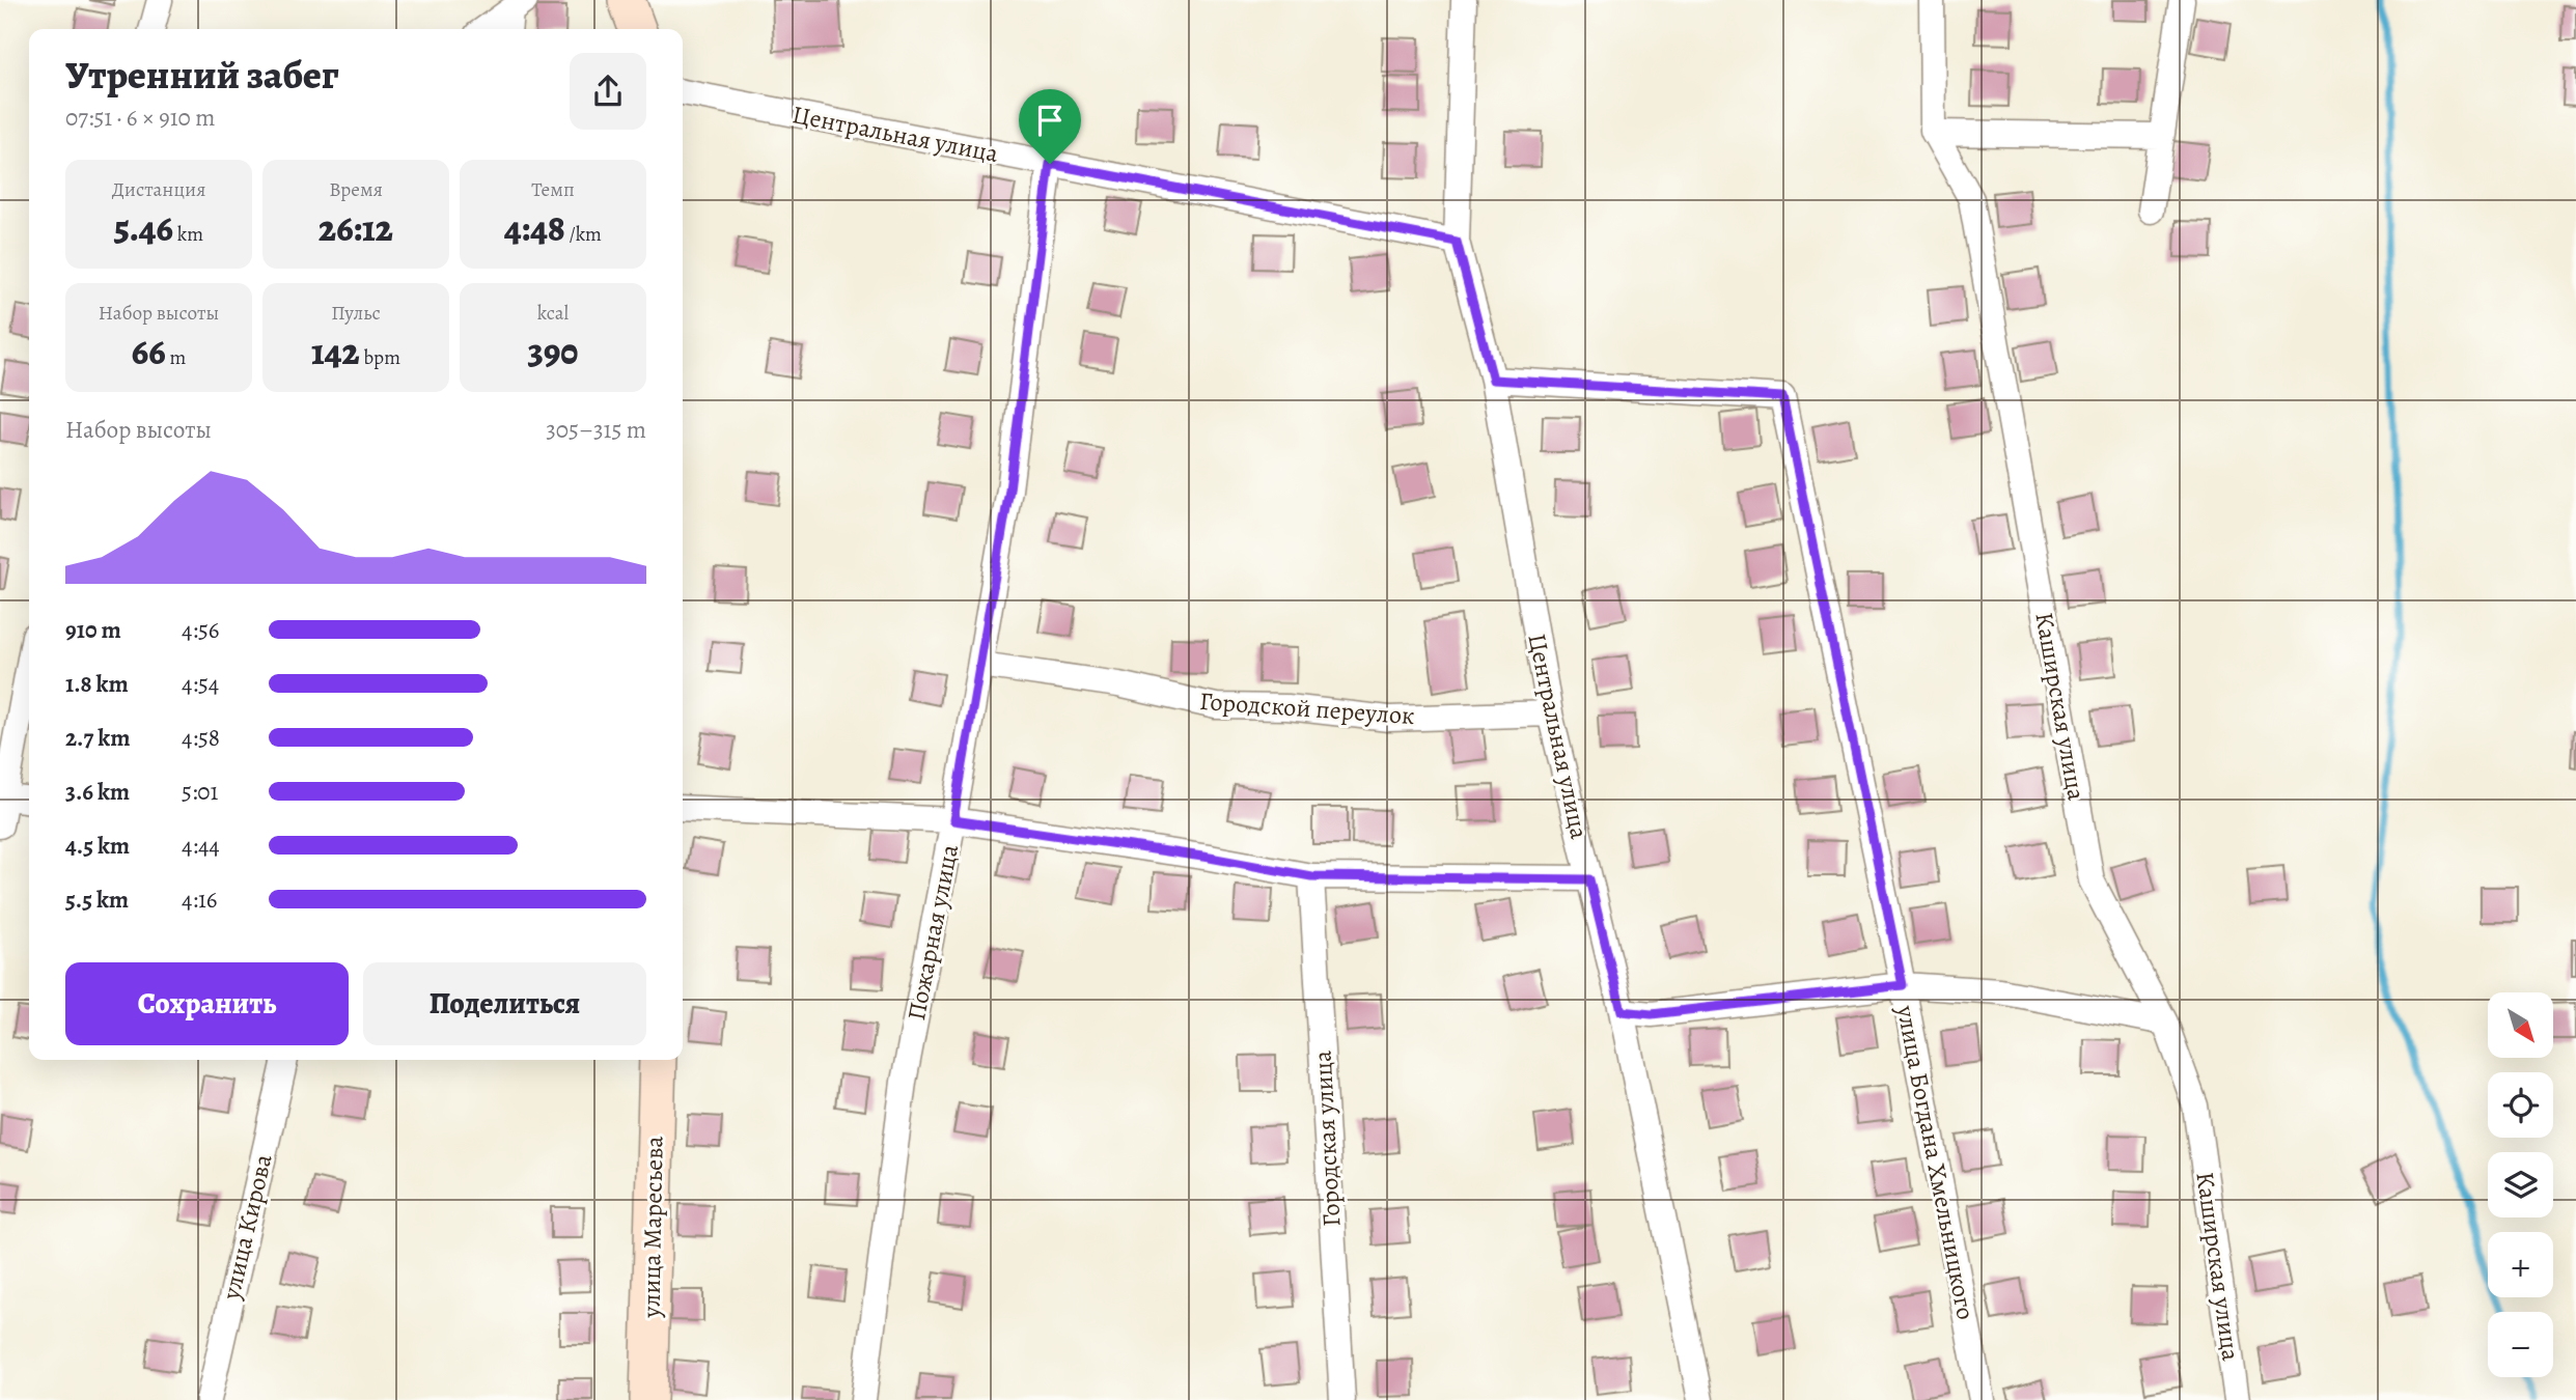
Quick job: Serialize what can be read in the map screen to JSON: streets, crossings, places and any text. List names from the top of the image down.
{
  "streets": {
    "street": [
      "Центральная улица",
      "Каширская улица",
      "Городской переулок",
      "Пожарная улица",
      "Городская улица",
      "улица Богдана Хмельницкого",
      "улица Кирова",
      "улица Маресьева"
    ]
  },
  "crossings": [
    ["Центральная улица", "Городской переулок"],
    ["Центральная улица", "Пожарная улица"],
    ["Центральная улица", "улица Богдана Хмельницкого"],
    ["Городской переулок", "Пожарная улица"]
  ],
  "north": "bottom right",
  "page": {
    "heading": ["Утренний забег", "07:51 · 6 × 910 m"],
    "stats": [
      ["Дистанция", "5.46 km"],
      ["Время", "26:12"],
      ["Темп", "4:48 /km"],
      ["Набор высоты", "66 m"],
      ["Пульс", "142 bpm"],
      ["kcal", "390"]
    ],
    "chart": ["Набор высоты", "305–315 m"],
    "list": [
      {
        "name": "910 m",
        "note": "4:56"
      },
      {
        "name": "1.8 km",
        "note": "4:54"
      },
      {
        "name": "2.7 km",
        "note": "4:58"
      },
      {
        "name": "3.6 km",
        "note": "5:01"
      },
      {
        "name": "4.5 km",
        "note": "4:44"
      },
      {
        "name": "5.5 km",
        "note": "4:16"
      }
    ],
    "buttons": ["Сохранить", "Поделиться"],
    "map_buttons": ["+", "−"]
  }
}
